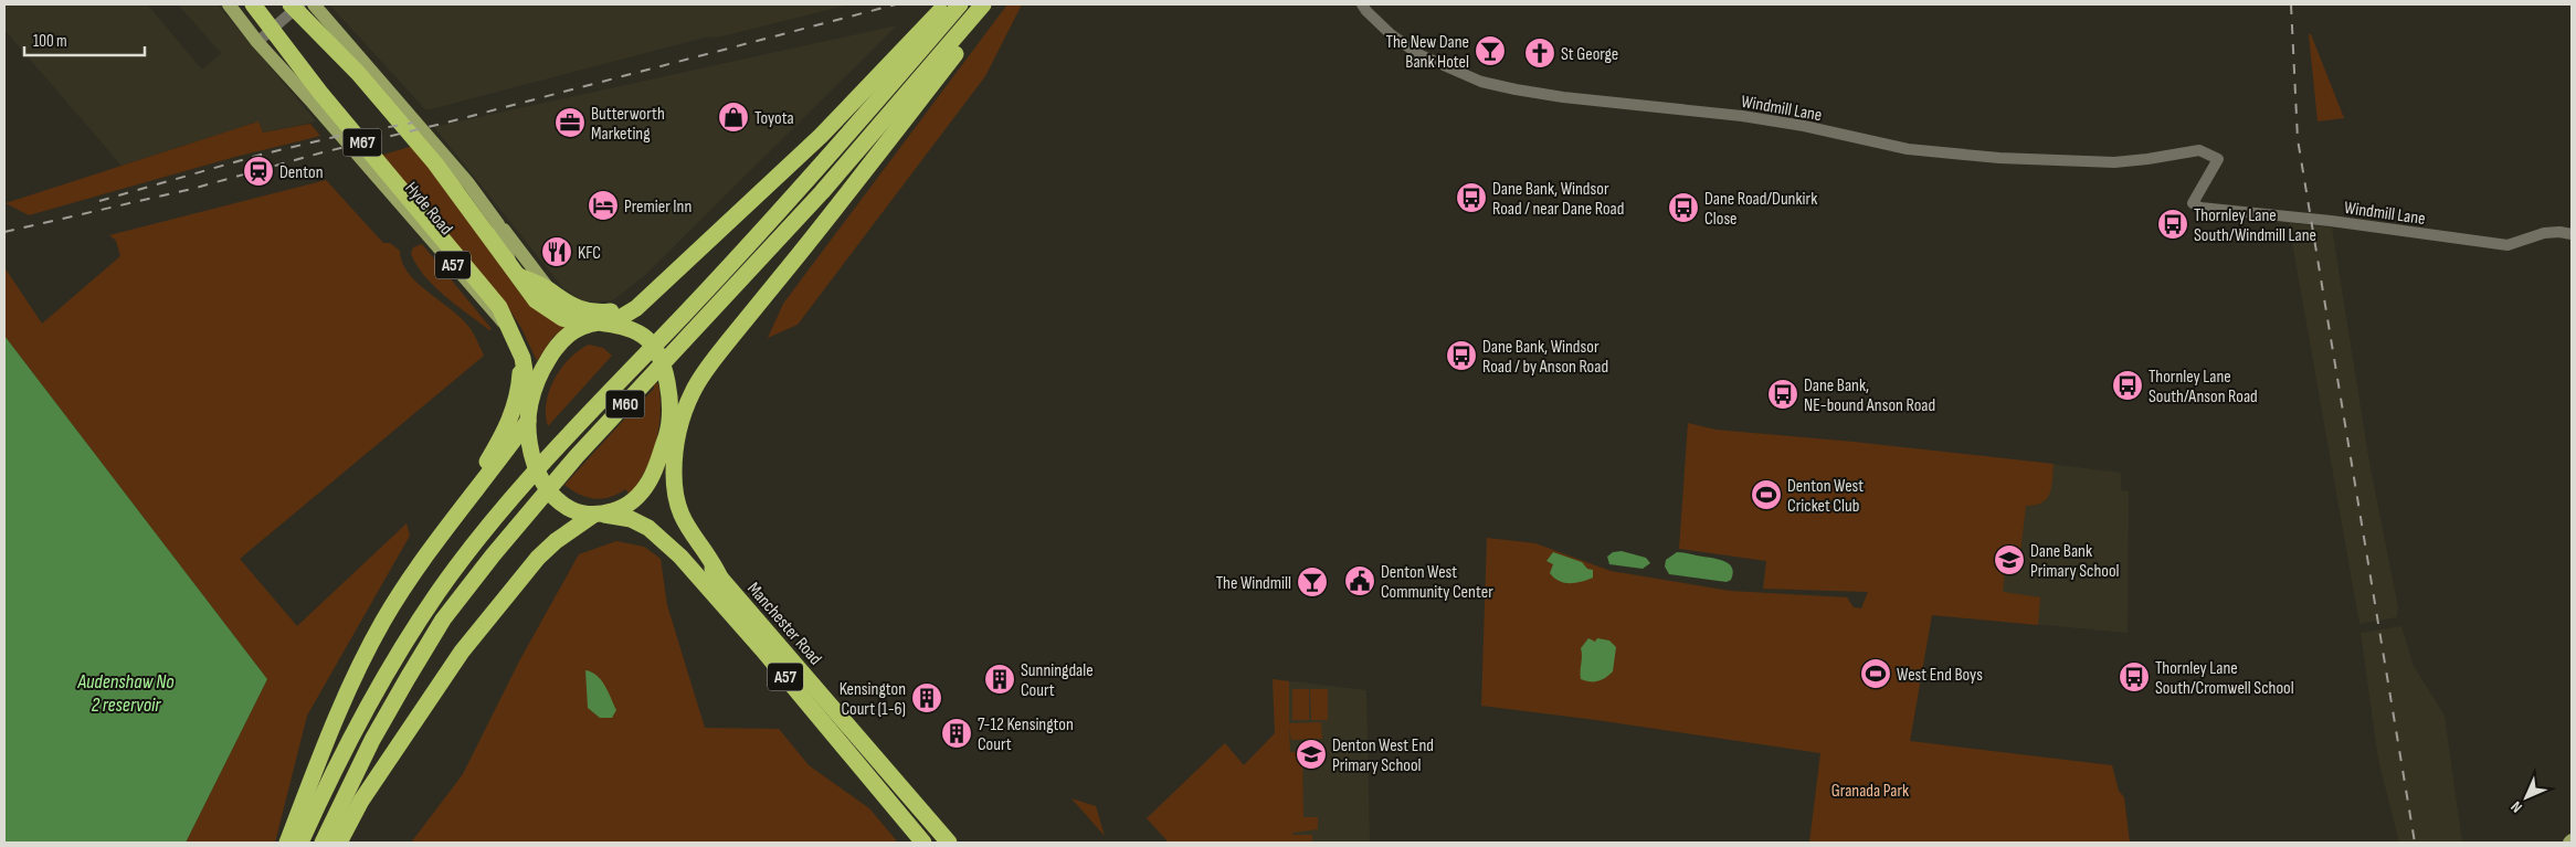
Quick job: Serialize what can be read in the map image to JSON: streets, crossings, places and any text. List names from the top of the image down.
{
  "streets": {
    "highway": [
      "M67",
      "A57",
      "M60",
      "Manchester Road"
    ],
    "main road": ["Hyde Road"],
    "street": ["Windmill Lane"]
  },
  "crossings": [
    ["M67", "Hyde Road"]
  ],
  "water": ["Audenshaw No 2 reservoir"],
  "parks": ["Granada Park"],
  "places": {
    "bar": ["The New Dane Bank Hotel", "The Windmill"],
    "church": ["St George"],
    "shop": ["Toyota"],
    "office": ["Butterworth Marketing"],
    "station": ["Denton"],
    "bus stop": [
      "Dane Bank, Windsor Road / near Dane Road",
      "Dane Road/Dunkirk Close",
      "Thornley Lane South/Windmill Lane",
      "Dane Bank, Windsor Road / by Anson Road",
      "Thornley Lane South/Anson Road",
      "Dane Bank, NE-bound Anson Road",
      "Thornley Lane South/Cromwell School"
    ],
    "hotel": ["Premier Inn"],
    "restaurant": ["KFC"],
    "sports": ["Denton West Cricket Club", "West End Boys"],
    "school or university": ["Dane Bank Primary School", "Denton West End Primary School"],
    "public building": ["Denton West Community Center"],
    "building": ["Sunningdale Court", "Kensington Court (1-6)", "7-12 Kensington Court"]
  },
  "scale_bar": "100 m",
  "north": "bottom left"
}
